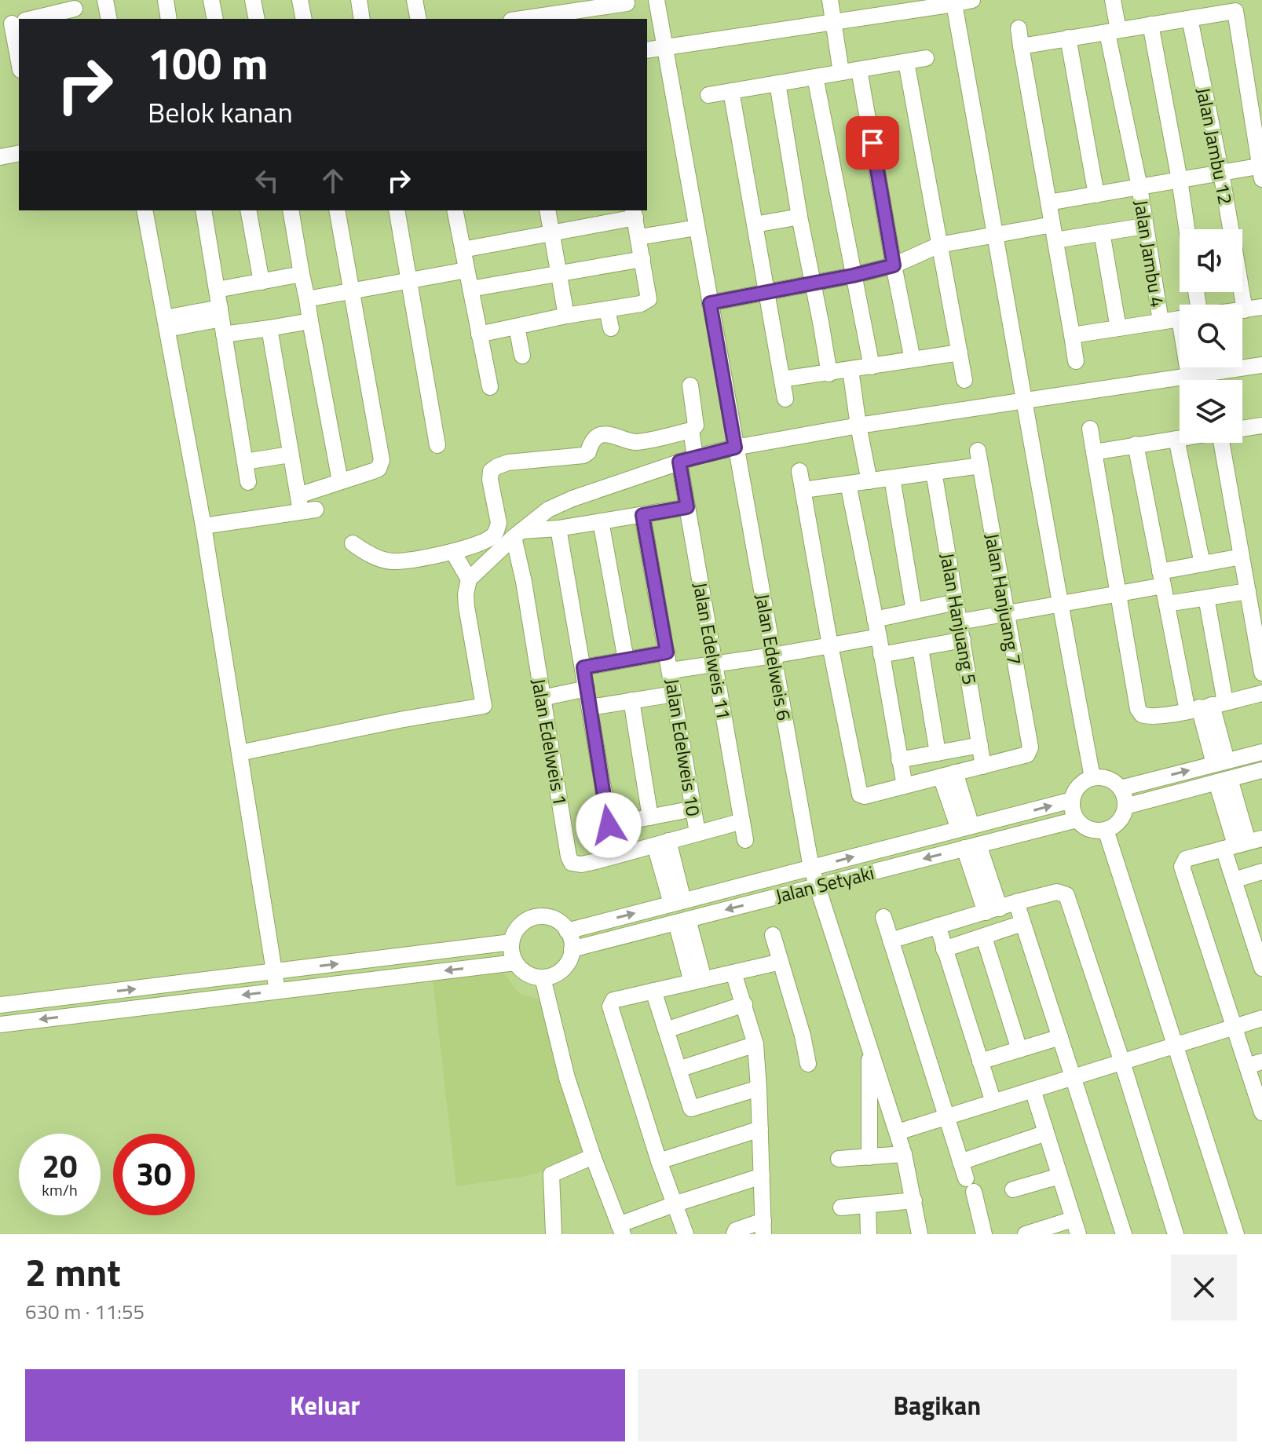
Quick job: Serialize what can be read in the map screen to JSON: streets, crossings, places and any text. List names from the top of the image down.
{
  "streets": {
    "street": [
      "Jalan Jambu 12",
      "Jalan Jambu 4",
      "Jalan Hanjuang 7",
      "Jalan Hanjuang 5",
      "Jalan Edelweis 11",
      "Jalan Edelweis 6",
      "Jalan Edelweis 1",
      "Jalan Edelweis 10",
      "Jalan Setyaki"
    ]
  },
  "crossings": [
    ["Jalan Hanjuang 7", "Jalan Hanjuang 5"],
    ["Jalan Edelweis 11", "Jalan Edelweis 1"],
    ["Jalan Edelweis 6", "Jalan Setyaki"],
    ["Jalan Edelweis 1", "Jalan Edelweis 10"]
  ],
  "page": {
    "turn": ["100 m", "Belok kanan"],
    "speed": "20 km/h",
    "limit": "30",
    "heading": ["2 mnt", "630 m · 11:55"],
    "buttons": ["Keluar", "Bagikan"]
  }
}
